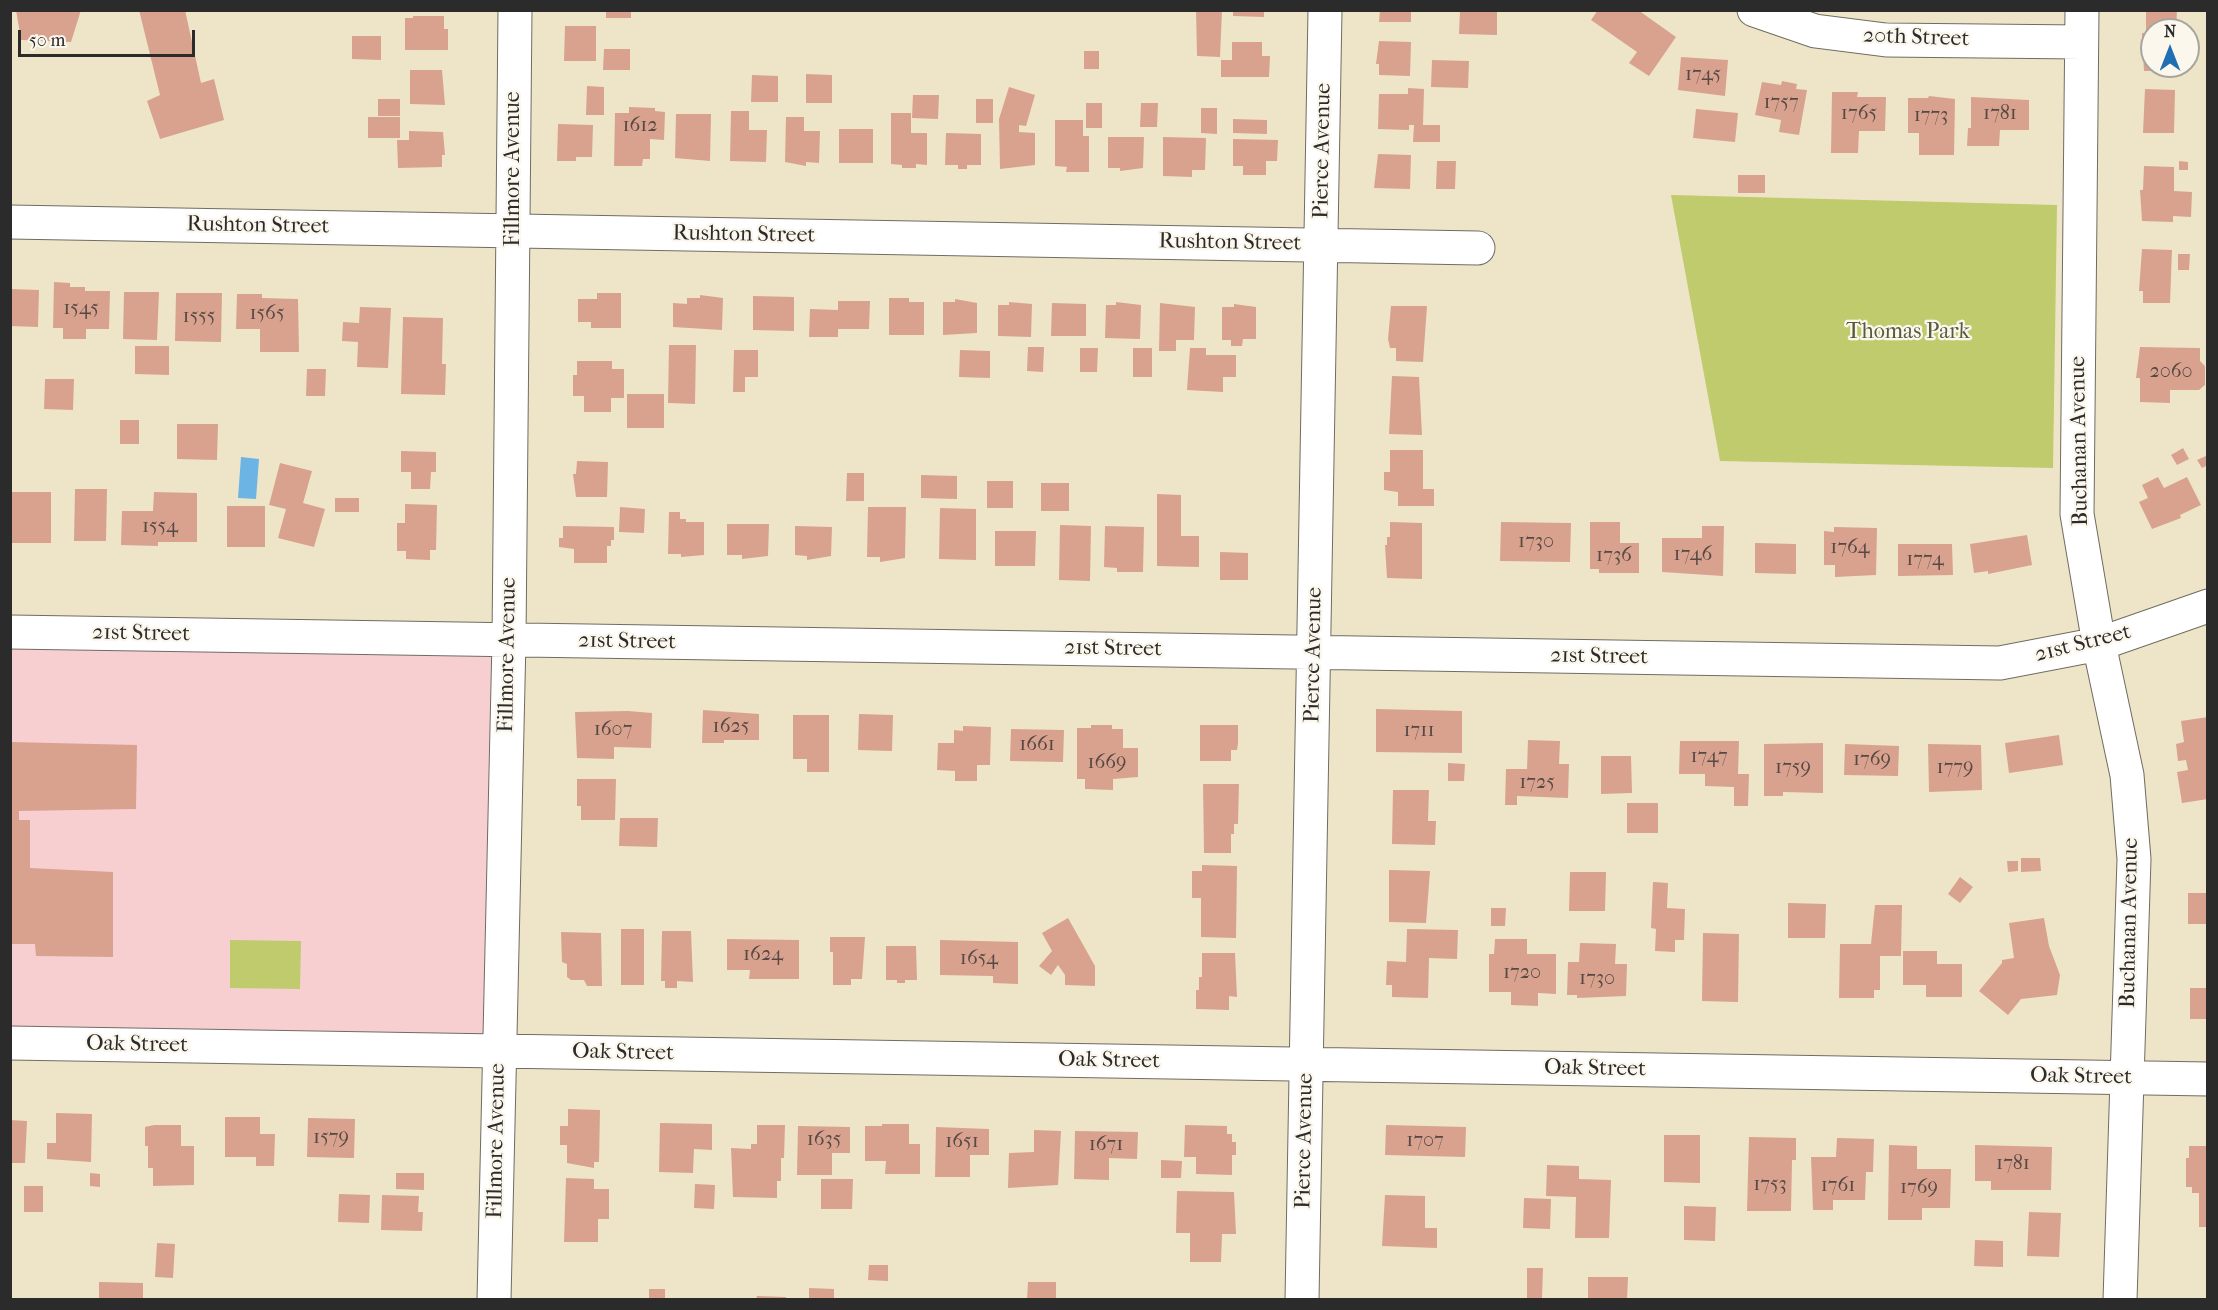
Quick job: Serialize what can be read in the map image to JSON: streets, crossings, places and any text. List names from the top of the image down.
{
  "streets": {
    "street": [
      "20th Street",
      "Pierce Avenue",
      "Fillmore Avenue",
      "Rushton Street",
      "Buchanan Avenue",
      "21st Street",
      "Oak Street"
    ]
  },
  "crossings": [
    ["20th Street", "Buchanan Avenue"],
    ["Pierce Avenue", "Rushton Street"],
    ["Pierce Avenue", "21st Street"],
    ["Pierce Avenue", "Oak Street"],
    ["Fillmore Avenue", "Rushton Street"],
    ["Fillmore Avenue", "21st Street"],
    ["Fillmore Avenue", "Oak Street"],
    ["Buchanan Avenue", "21st Street"],
    ["Buchanan Avenue", "Oak Street"]
  ],
  "parks": ["Thomas Park"],
  "house_numbers": [
    "1745",
    "1757",
    "1765",
    "1781",
    "1773",
    "1612",
    "1545",
    "1565",
    "1555",
    "2060",
    "1554",
    "1730",
    "1764",
    "1746",
    "1736",
    "1774",
    "1625",
    "1607",
    "1711",
    "1661",
    "1747",
    "1769",
    "1669",
    "1759",
    "1779",
    "1725",
    "1624",
    "1654",
    "1720",
    "1730",
    "1579",
    "1635",
    "1707",
    "1651",
    "1671",
    "1781",
    "1753",
    "1761",
    "1769"
  ],
  "scale_bar": "50 m",
  "north": "top"
}
